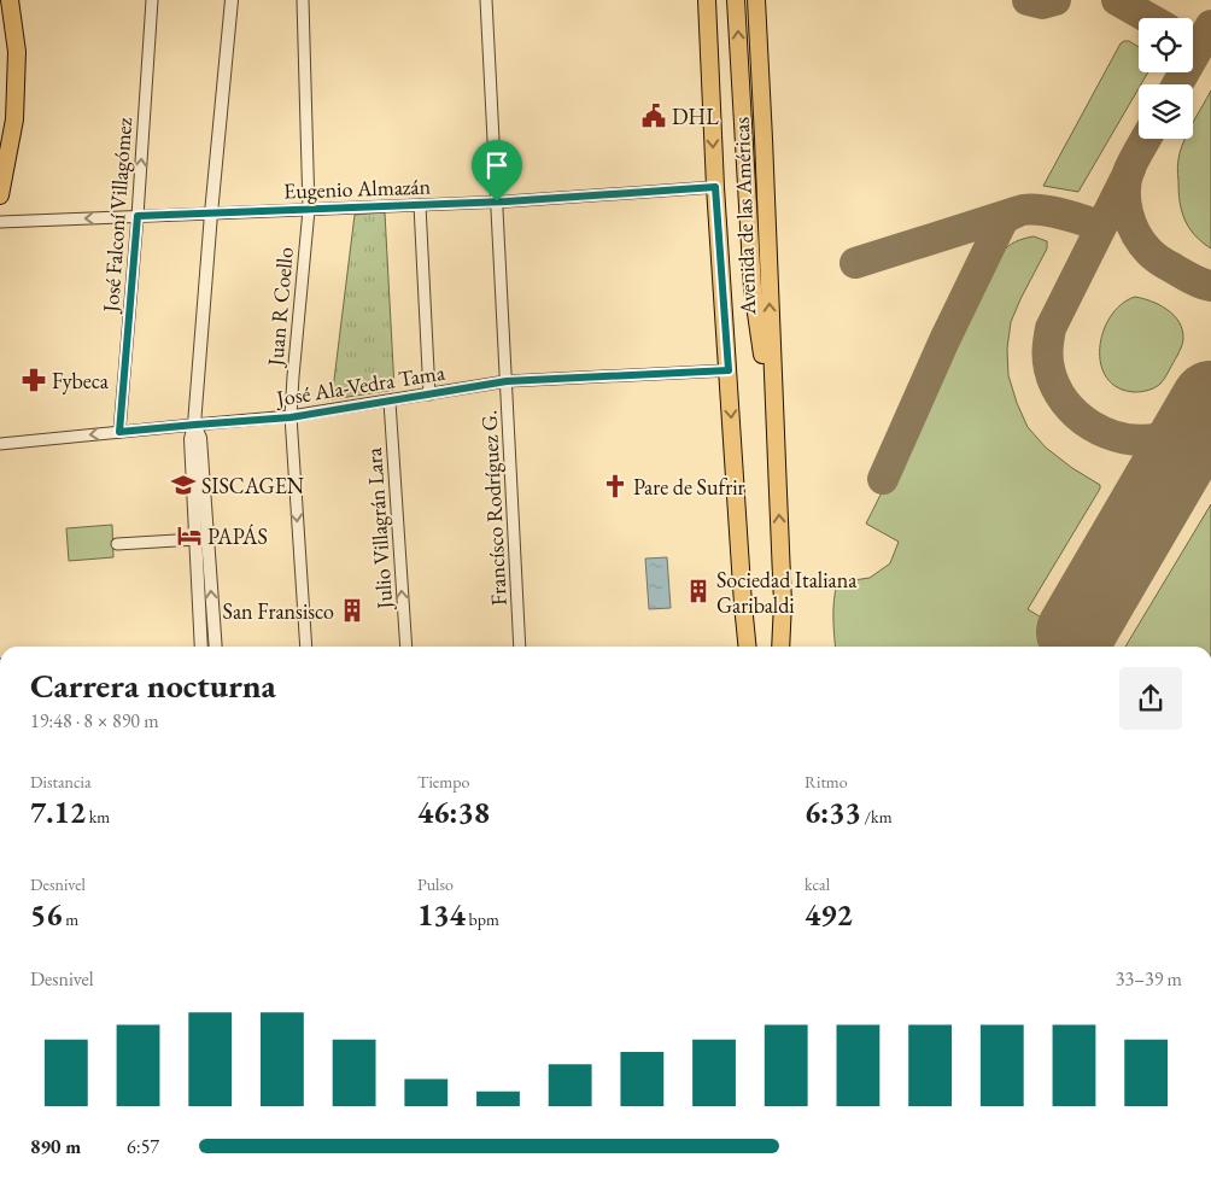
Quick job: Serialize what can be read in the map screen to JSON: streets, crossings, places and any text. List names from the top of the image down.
{
  "streets": {
    "main road": ["Avenida de las Américas"],
    "street": [
      "Eugenio Almazán",
      "José Falconí Villagómez",
      "Juan R Coello",
      "José Ala-Vedra Tama",
      "Francísco Rodríguez G.",
      "Julio Villagrán Lara"
    ]
  },
  "crossings": [
    ["Eugenio Almazán", "José Falconí Villagómez"],
    ["Eugenio Almazán", "Avenida de las Américas"],
    ["Eugenio Almazán", "Juan R Coello"],
    ["Eugenio Almazán", "Francísco Rodríguez G."],
    ["José Falconí Villagómez", "José Ala-Vedra Tama"],
    ["Avenida de las Américas", "José Ala-Vedra Tama"],
    ["Juan R Coello", "José Ala-Vedra Tama"],
    ["José Ala-Vedra Tama", "Francísco Rodríguez G."],
    ["José Ala-Vedra Tama", "Julio Villagrán Lara"]
  ],
  "one_way": ["Julio Villagrán Lara"],
  "places": {
    "public building": ["DHL"],
    "pharmacy": ["Fybeca"],
    "school or university": ["SISCAGEN"],
    "church": ["Pare de Sufrir"],
    "hotel": ["PAPÁS"],
    "building": ["Sociedad Italiana Garibaldi", "San Fransisco"]
  },
  "page": {
    "heading": ["Carrera nocturna", "19:48 · 8 × 890 m"],
    "stats": [
      ["Distancia", "7.12 km"],
      ["Tiempo", "46:38"],
      ["Ritmo", "6:33 /km"],
      ["Desnivel", "56 m"],
      ["Pulso", "134 bpm"],
      ["kcal", "492"]
    ],
    "chart": ["Desnivel", "33–39 m"],
    "list": [
      {
        "name": "890 m",
        "note": "6:57"
      }
    ]
  }
}
